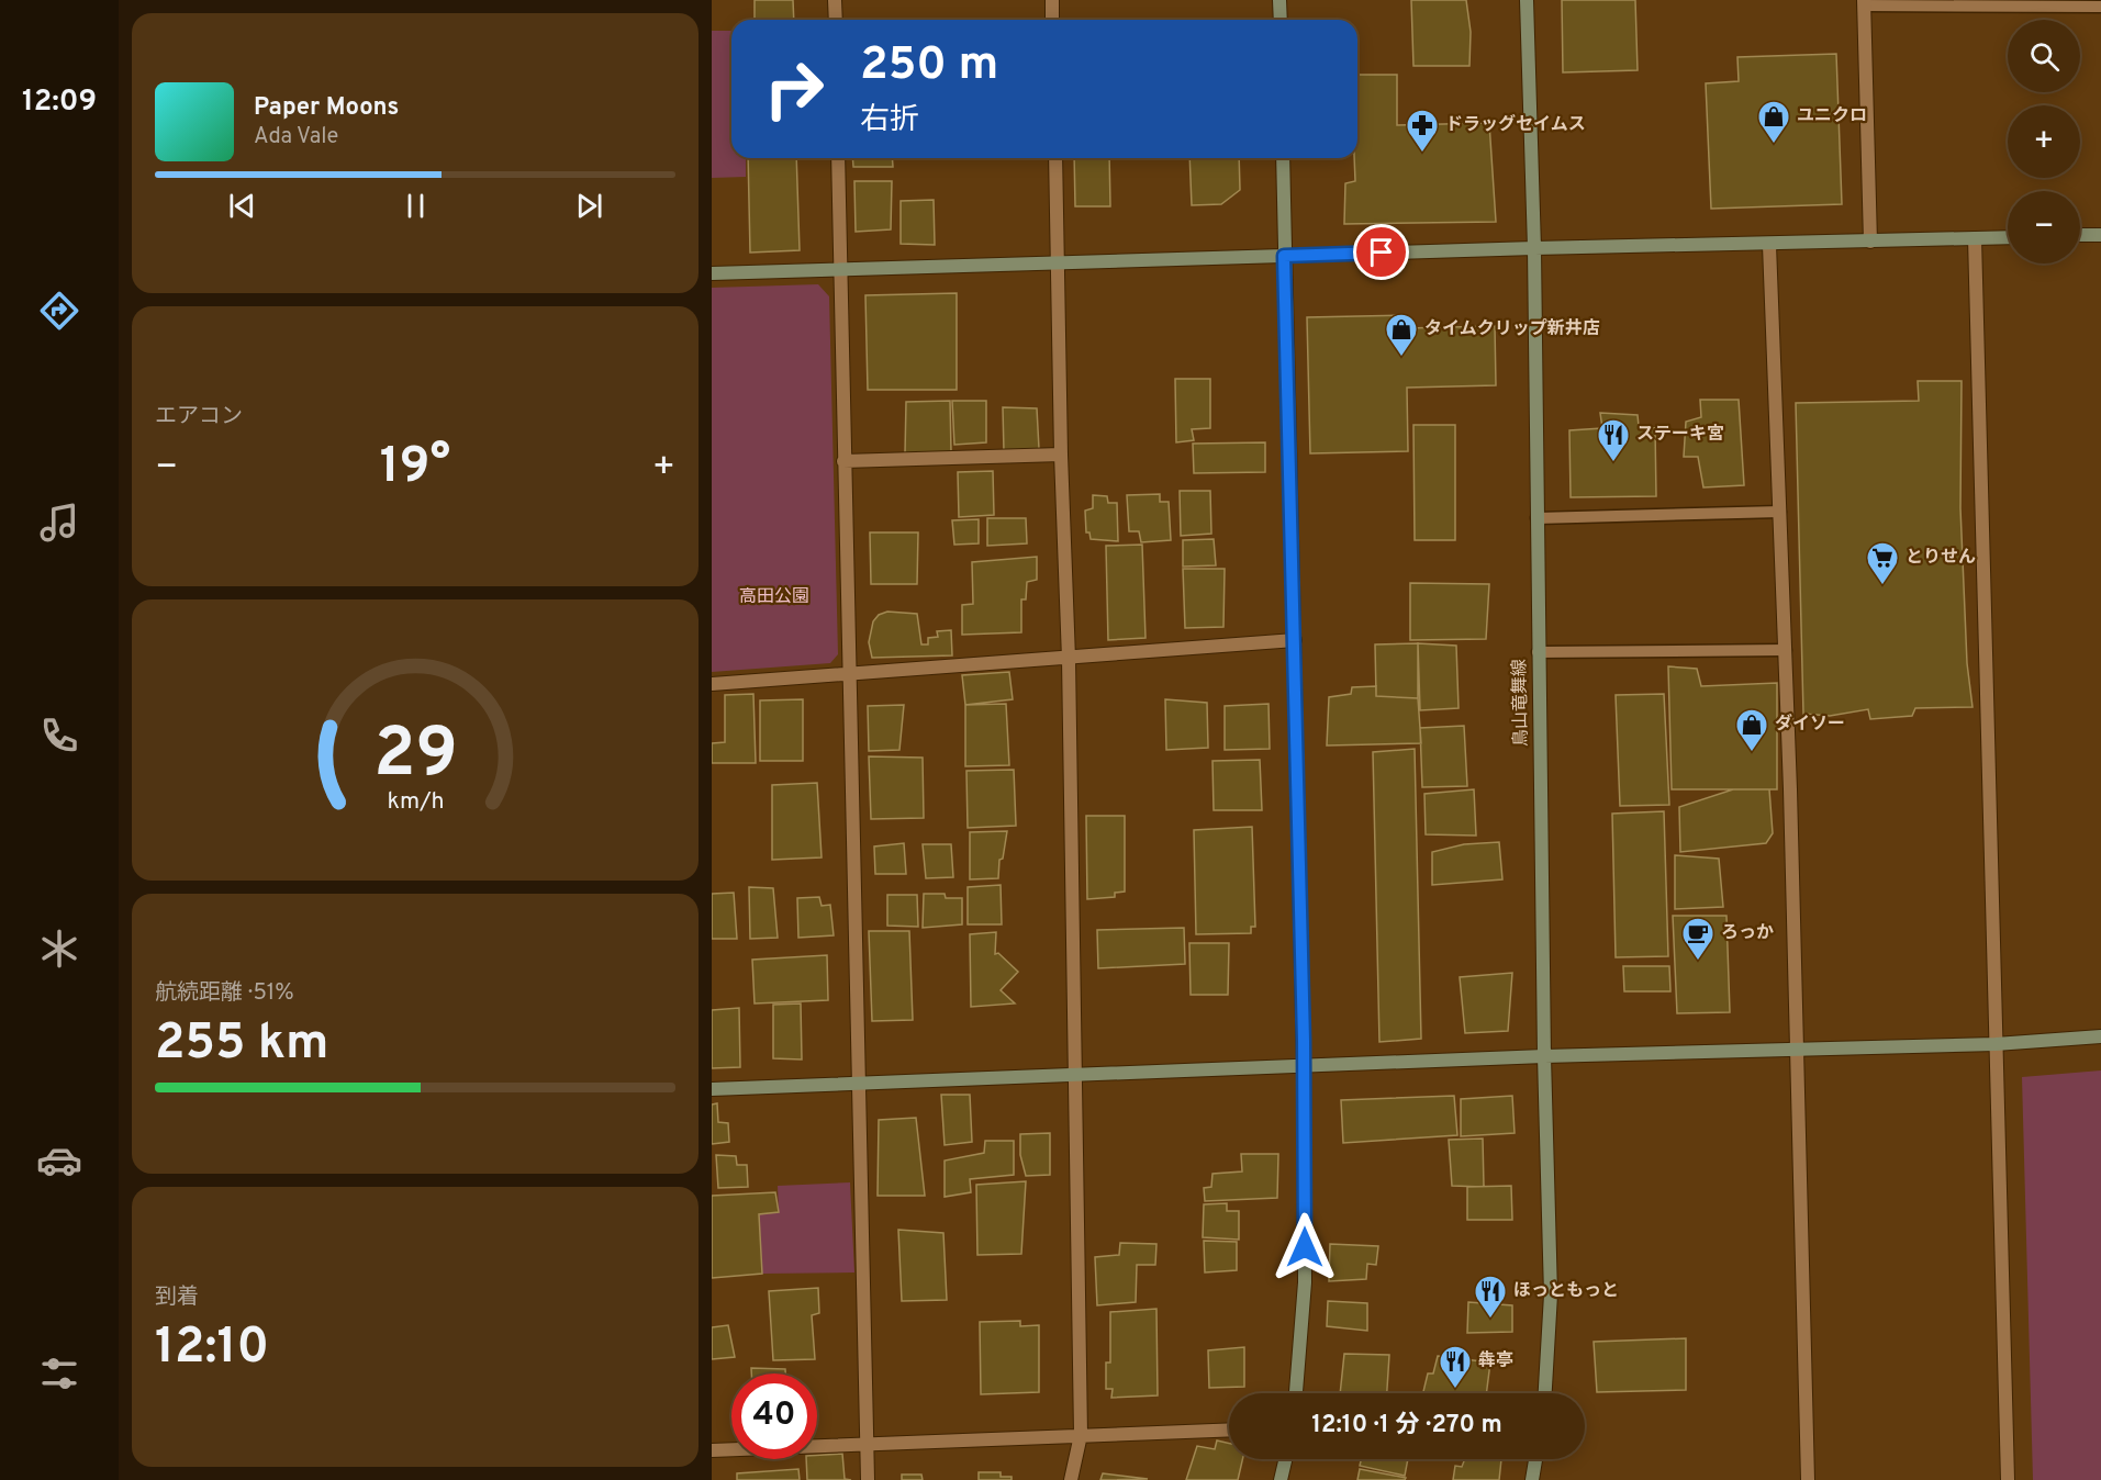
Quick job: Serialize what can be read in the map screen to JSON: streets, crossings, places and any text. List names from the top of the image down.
{
  "streets": {
    "street": ["鳥山竜舞線"]
  },
  "parks": ["高田公園"],
  "places": {
    "shop": ["ユニクロ", "タイムクリップ新井店", "ダイソー"],
    "pharmacy": ["ドラッグセイムス"],
    "restaurant": ["ステーキ宮", "ほっともっと", "犇亭"],
    "supermarket": ["とりせん"],
    "cafe": ["ろっか"]
  },
  "page": {
    "tabs": "12:09",
    "map_buttons": ["+", "−"],
    "turn": ["250 m", "右折"],
    "song": ["Paper Moons", "Ada Vale"],
    "tile": [
      "エアコン",
      ["航続距離 · 51%", "255 km"],
      ["到着", "12:10"]
    ],
    "heat": ["−", "19°", "+"],
    "limit": "40",
    "trip": "12:10 · 1 分 · 270 m",
    "gauge": ["29", "km/h"]
  }
}
